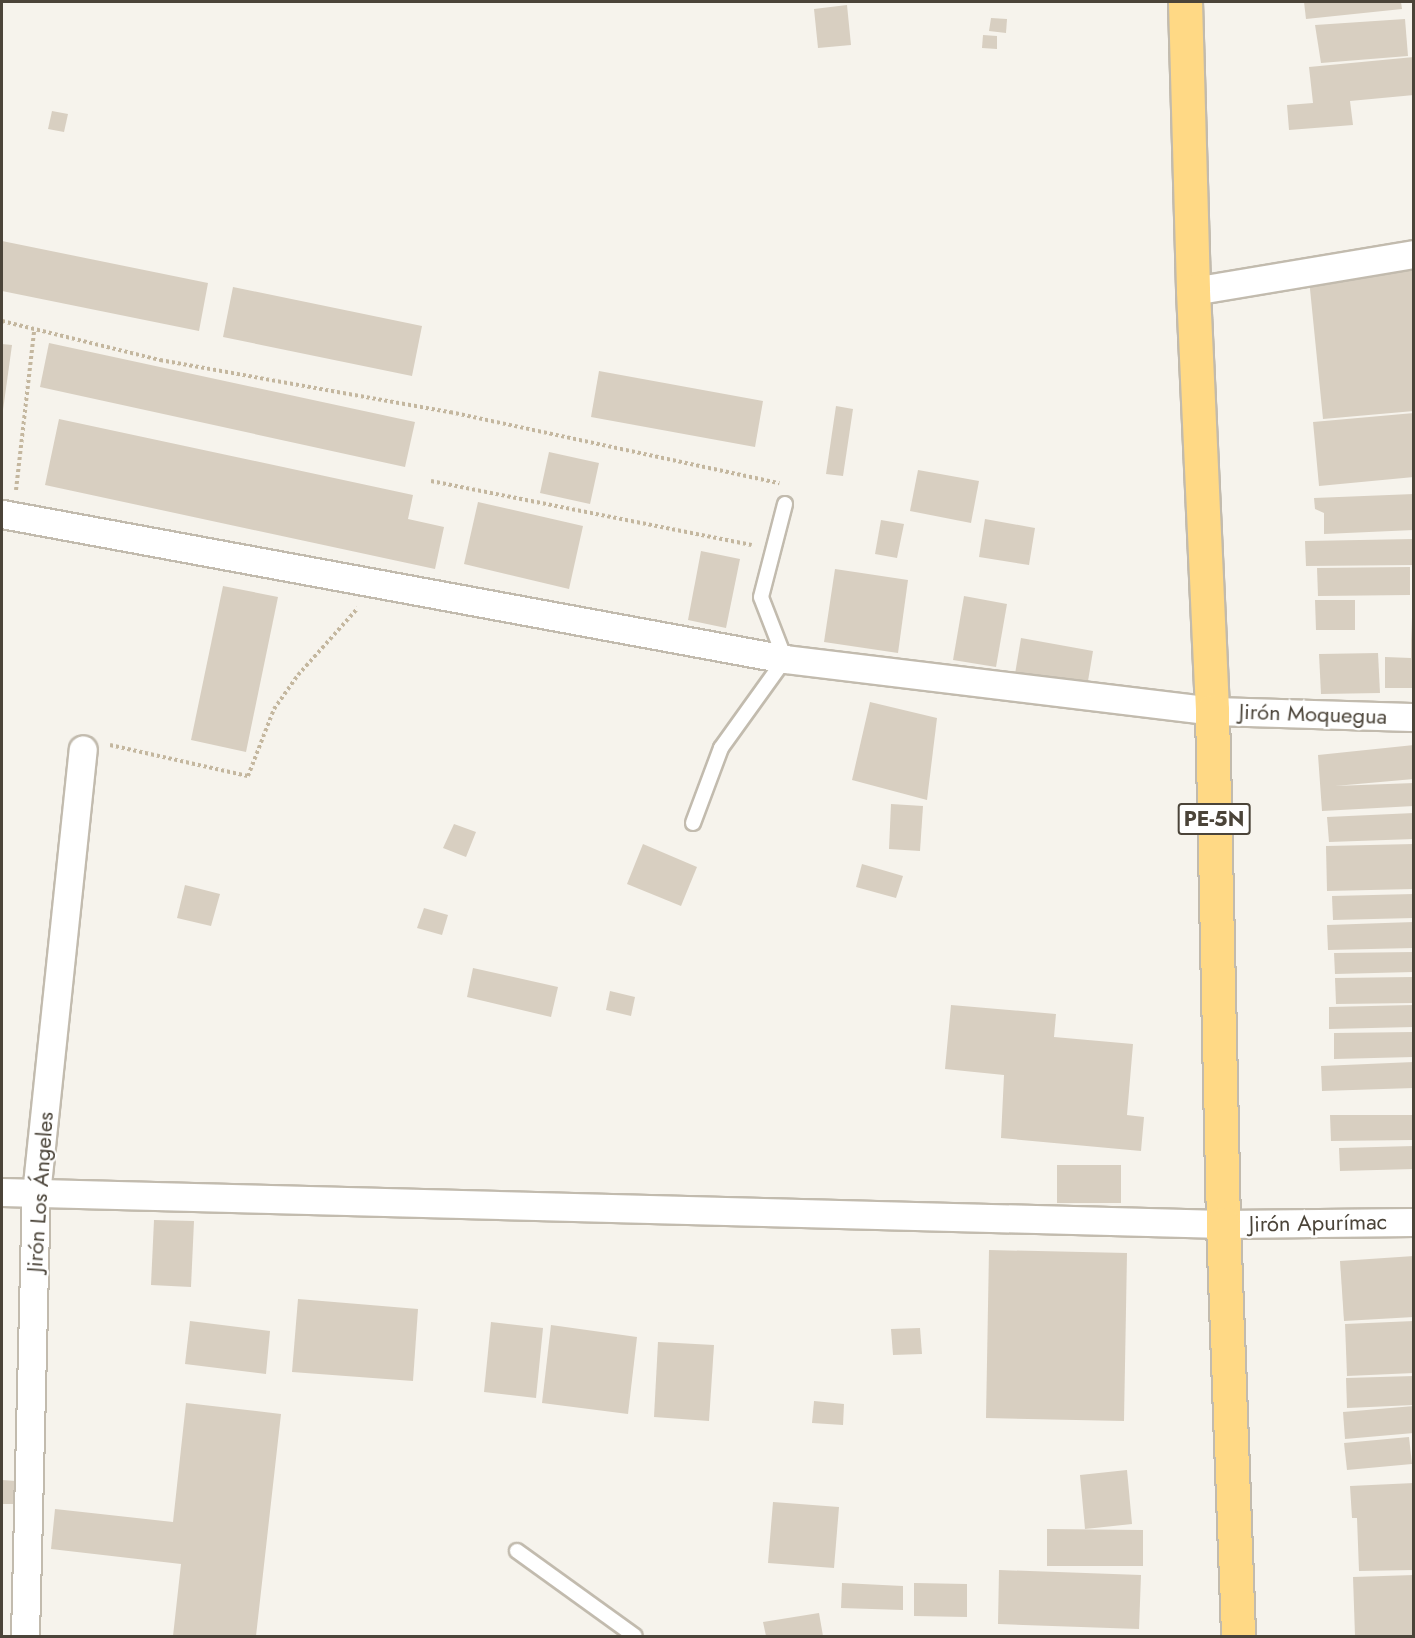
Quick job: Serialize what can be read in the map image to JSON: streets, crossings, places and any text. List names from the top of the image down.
{
  "streets": {
    "highway": ["PE-5N"],
    "street": ["Jirón Moquegua", "Jirón Los Ángeles", "Jirón Apurímac"]
  },
  "crossings": [
    ["Jirón Moquegua", "PE-5N"],
    ["PE-5N", "Jirón Apurímac"],
    ["Jirón Los Ángeles", "Jirón Apurímac"]
  ]
}
